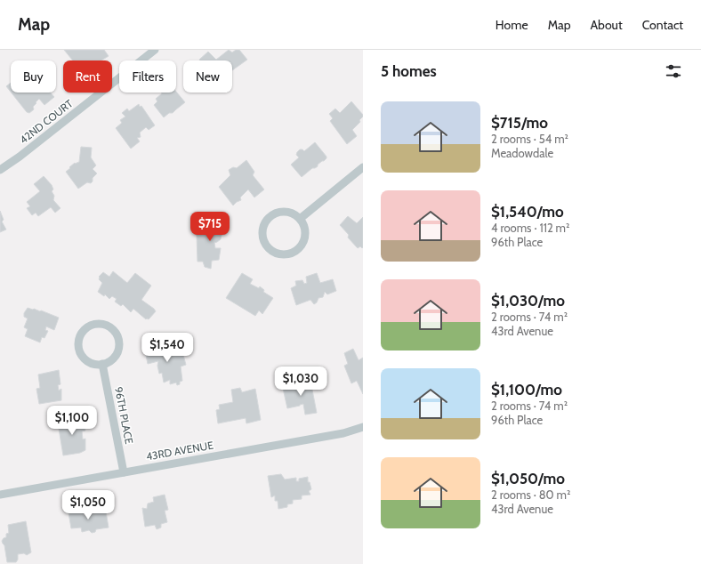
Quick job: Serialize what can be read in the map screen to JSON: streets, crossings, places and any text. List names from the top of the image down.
{
  "streets": {
    "street": ["42ND COURT", "96TH PLACE", "43RD AVENUE"]
  },
  "crossings": [
    ["96TH PLACE", "43RD AVENUE"]
  ],
  "page": {
    "header": "Map",
    "nav": [
      "Home",
      "Map",
      "About",
      "Contact"
    ],
    "heading": "5 homes",
    "chip": [
      "Buy",
      "Rent",
      "Filters",
      "New"
    ],
    "list": [
      {
        "name": "$715/mo",
        "note": "2 rooms · 54 m² · Meadowdale"
      },
      {
        "name": "$1,540/mo",
        "note": "4 rooms · 112 m² · 96th Place"
      },
      {
        "name": "$1,030/mo",
        "note": "2 rooms · 74 m² · 43rd Avenue"
      },
      {
        "name": "$1,100/mo",
        "note": "2 rooms · 74 m² · 96th Place"
      },
      {
        "name": "$1,050/mo",
        "note": "2 rooms · 80 m² · 43rd Avenue"
      }
    ],
    "price": [
      "$715",
      "$1,540",
      "$1,030",
      "$1,100",
      "$1,050"
    ]
  }
}
